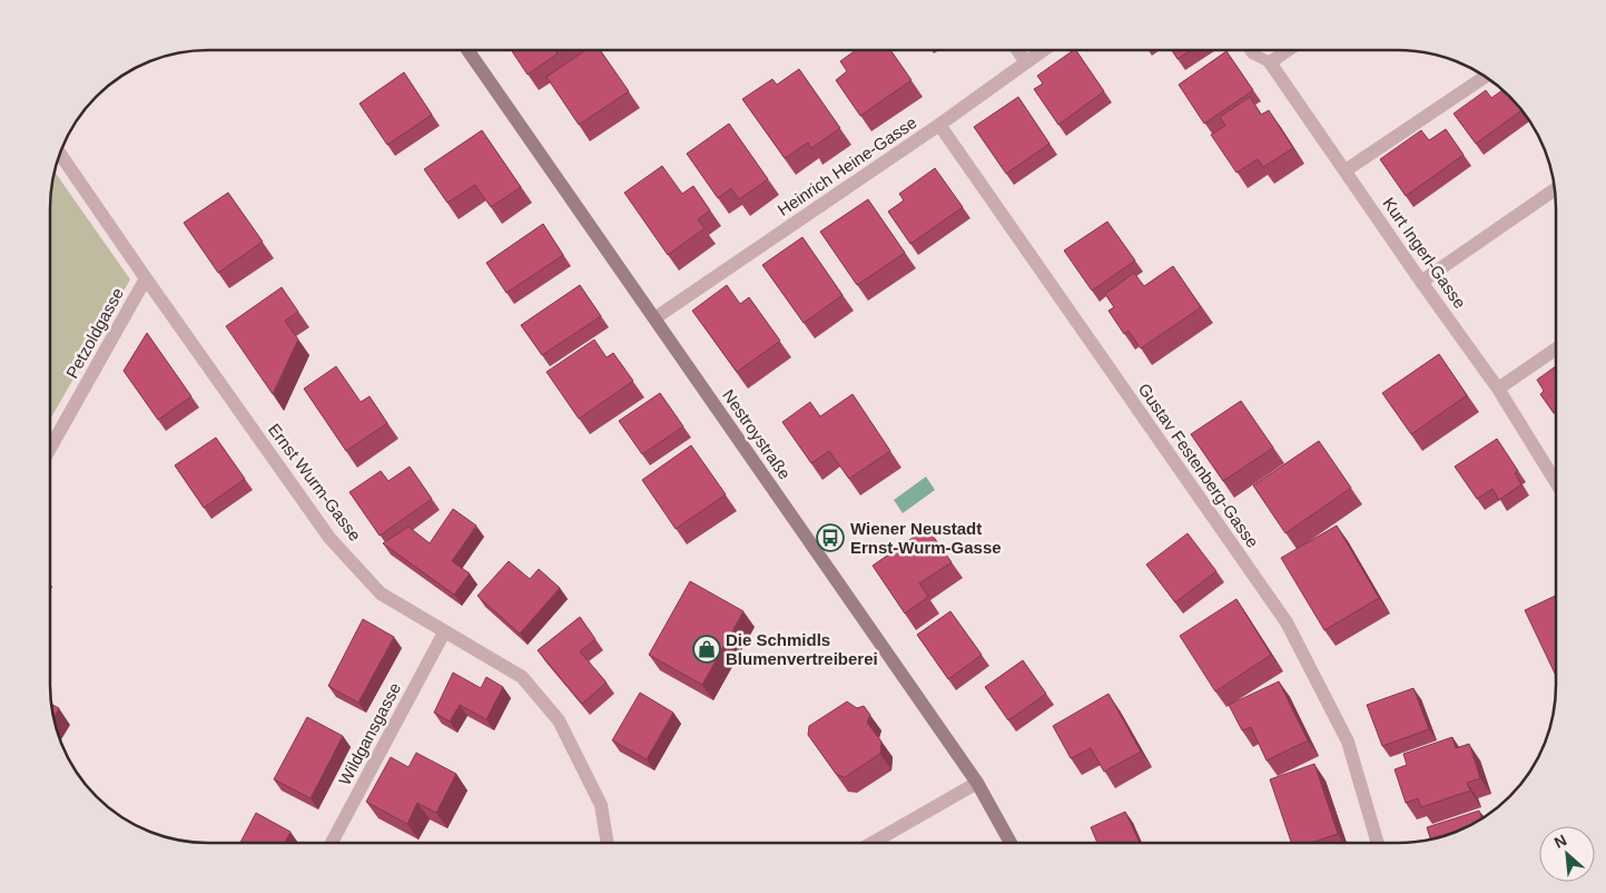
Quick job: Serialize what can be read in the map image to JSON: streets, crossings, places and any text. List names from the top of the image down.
{
  "streets": {
    "street": [
      "Heinrich Heine-Gasse",
      "Kurt Ingerl-Gasse",
      "Petzoldgasse",
      "Nestroystraße",
      "Gustav Festenberg-Gasse",
      "Ernst Wurm-Gasse",
      "Wildgansgasse"
    ]
  },
  "crossings": [
    ["Heinrich Heine-Gasse", "Nestroystraße"],
    ["Heinrich Heine-Gasse", "Gustav Festenberg-Gasse"],
    ["Petzoldgasse", "Ernst Wurm-Gasse"],
    ["Ernst Wurm-Gasse", "Wildgansgasse"]
  ],
  "places": {
    "bus stop": ["Wiener Neustadt Ernst-Wurm-Gasse"],
    "shop": ["Die Schmidls Blumenvertreiberei"]
  },
  "north": "top left"
}
